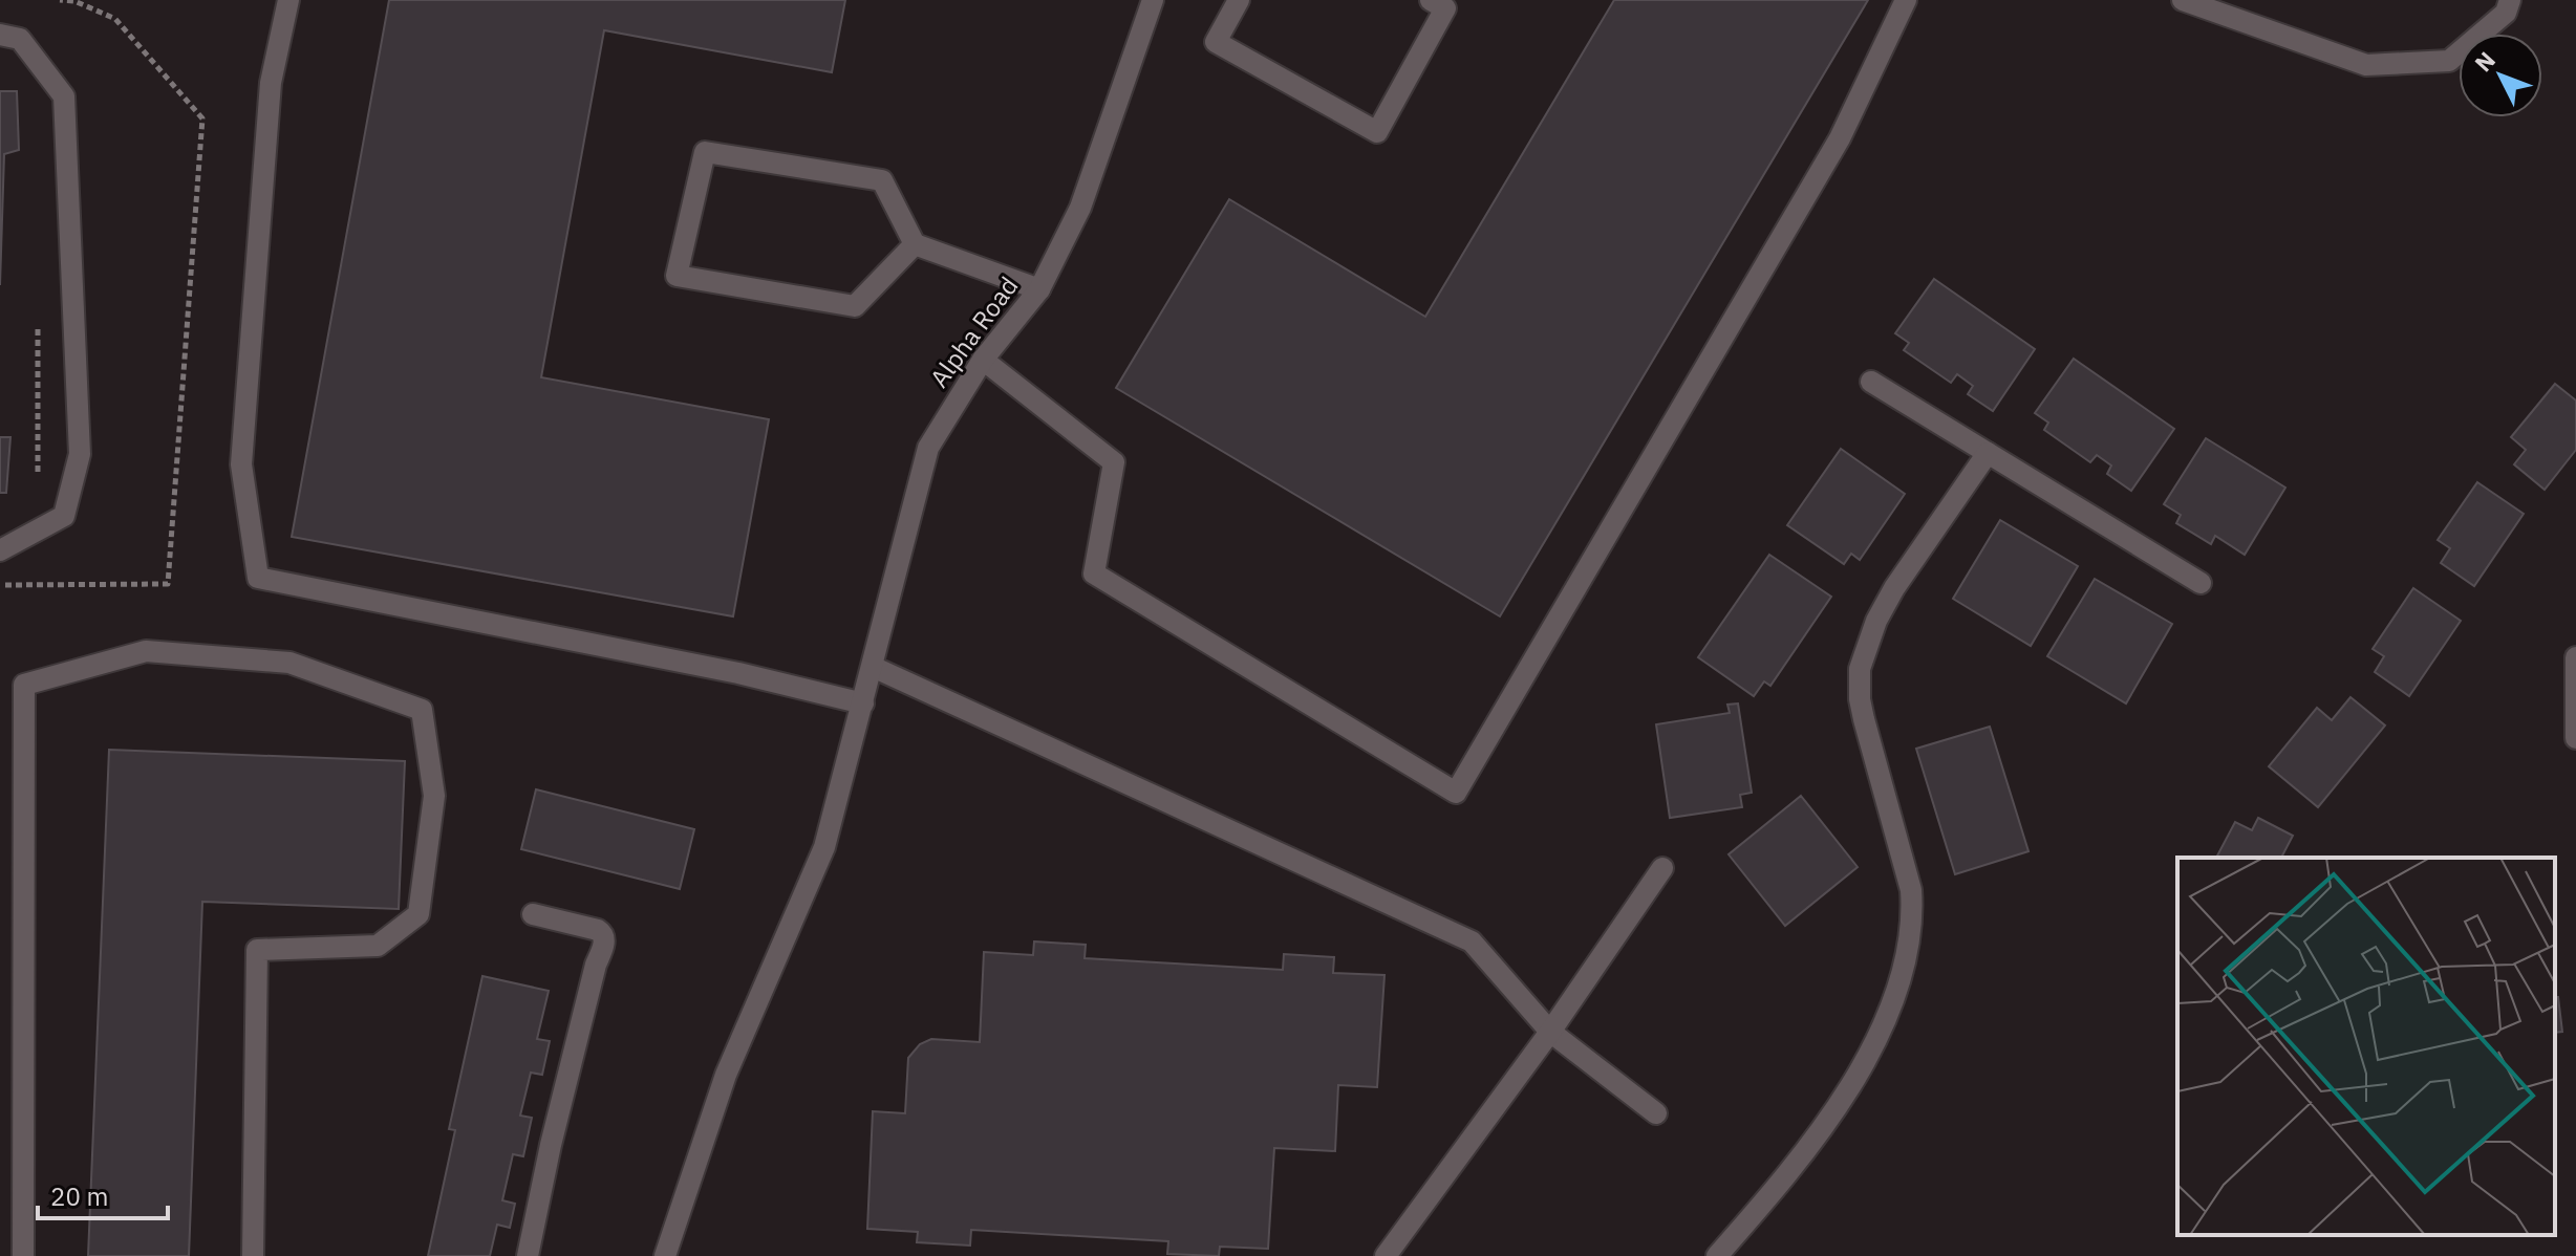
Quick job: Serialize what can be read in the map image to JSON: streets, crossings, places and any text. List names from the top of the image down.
{
  "streets": {
    "street": ["Alpha Road"]
  },
  "scale_bar": "20 m",
  "north": "top left"
}
